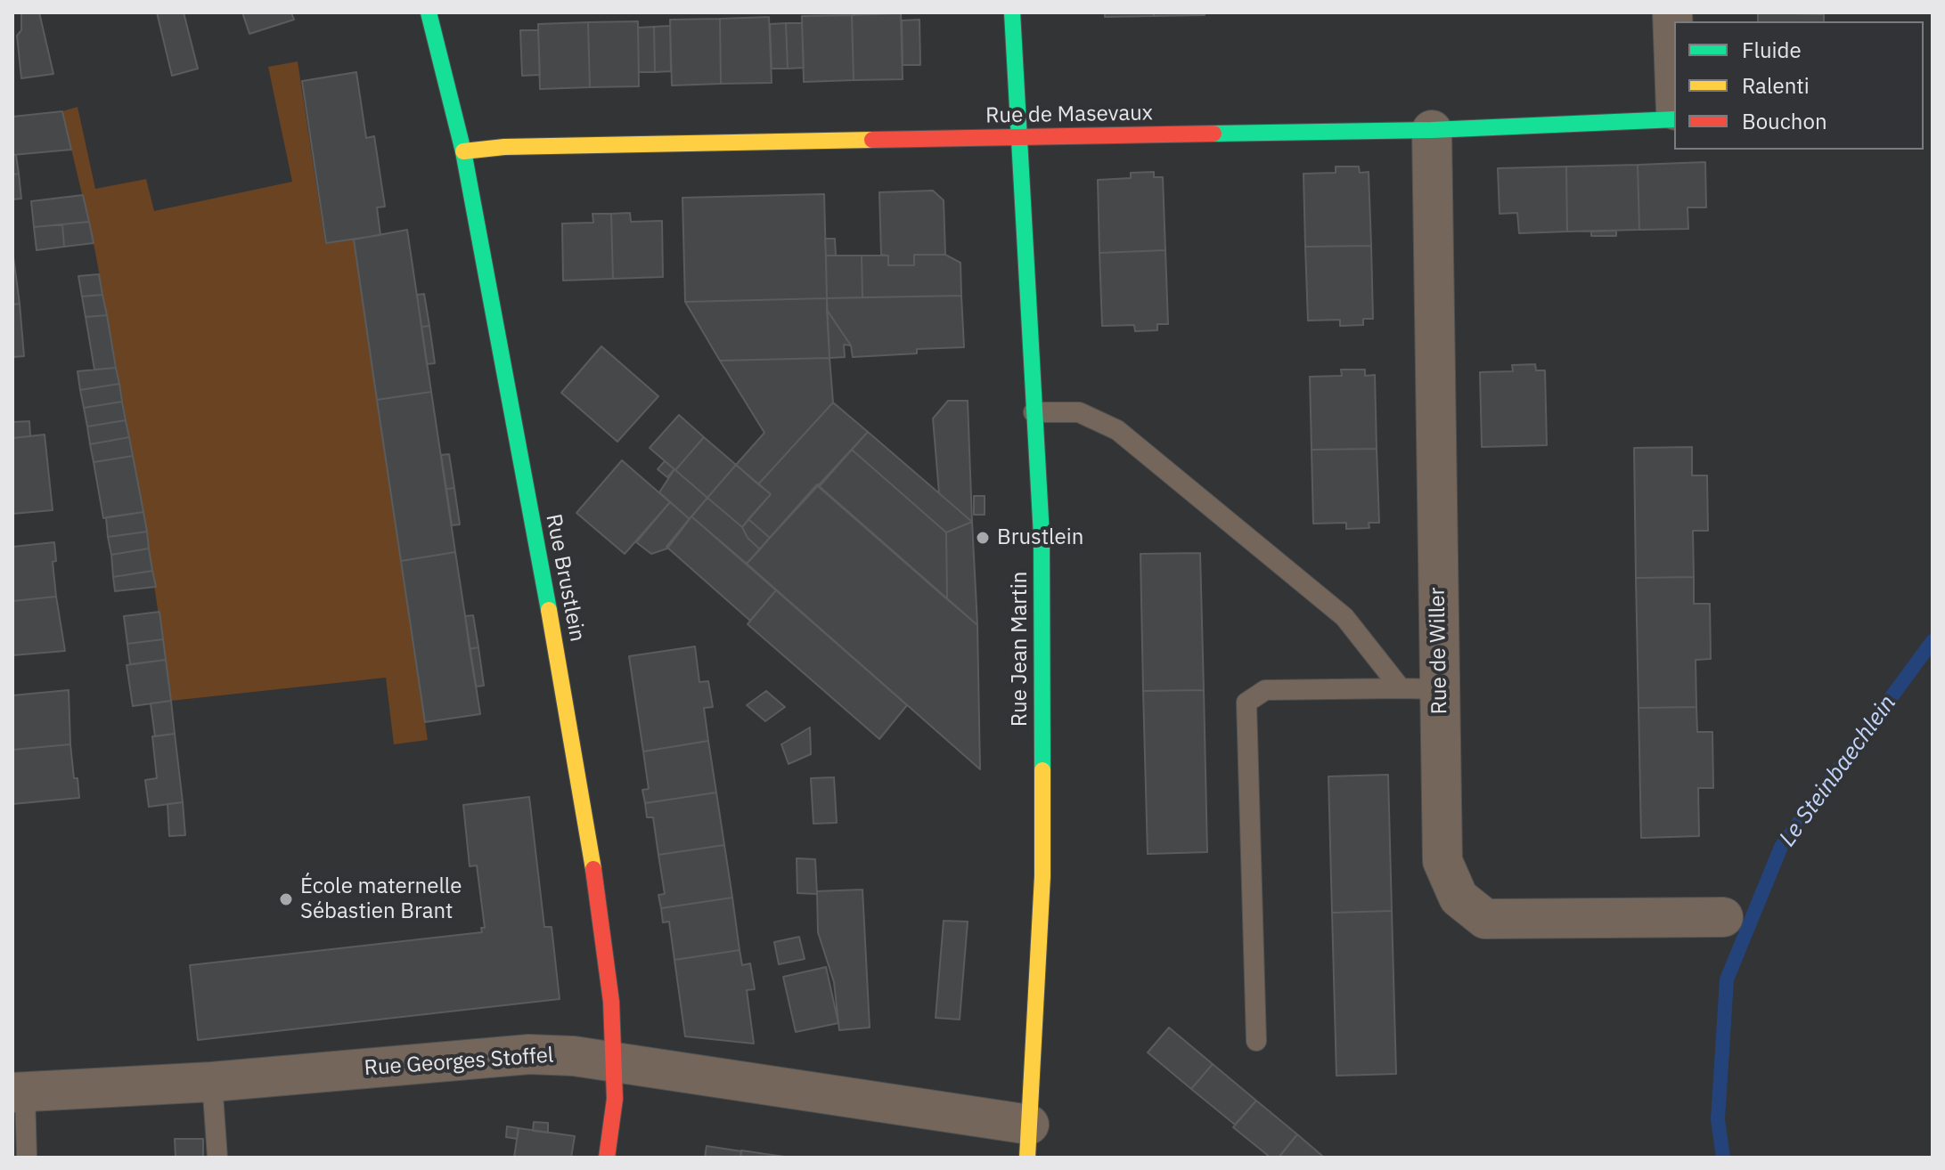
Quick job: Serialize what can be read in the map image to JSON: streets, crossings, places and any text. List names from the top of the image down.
{
  "streets": {
    "street": [
      "Rue de Masevaux",
      "Rue Brustlein",
      "Rue Jean Martin",
      "Rue de Willer",
      "Rue Georges Stoffel"
    ]
  },
  "crossings": [
    ["Rue de Masevaux", "Rue Brustlein"],
    ["Rue de Masevaux", "Rue Jean Martin"],
    ["Rue de Masevaux", "Rue de Willer"],
    ["Rue Brustlein", "Rue Georges Stoffel"],
    ["Rue Jean Martin", "Rue Georges Stoffel"]
  ],
  "water": ["Le Steinbaechlein"],
  "places": ["Brustlein", "École maternelle Sébastien Brant"],
  "legend": ["Fluide", "Ralenti", "Bouchon"]
}
